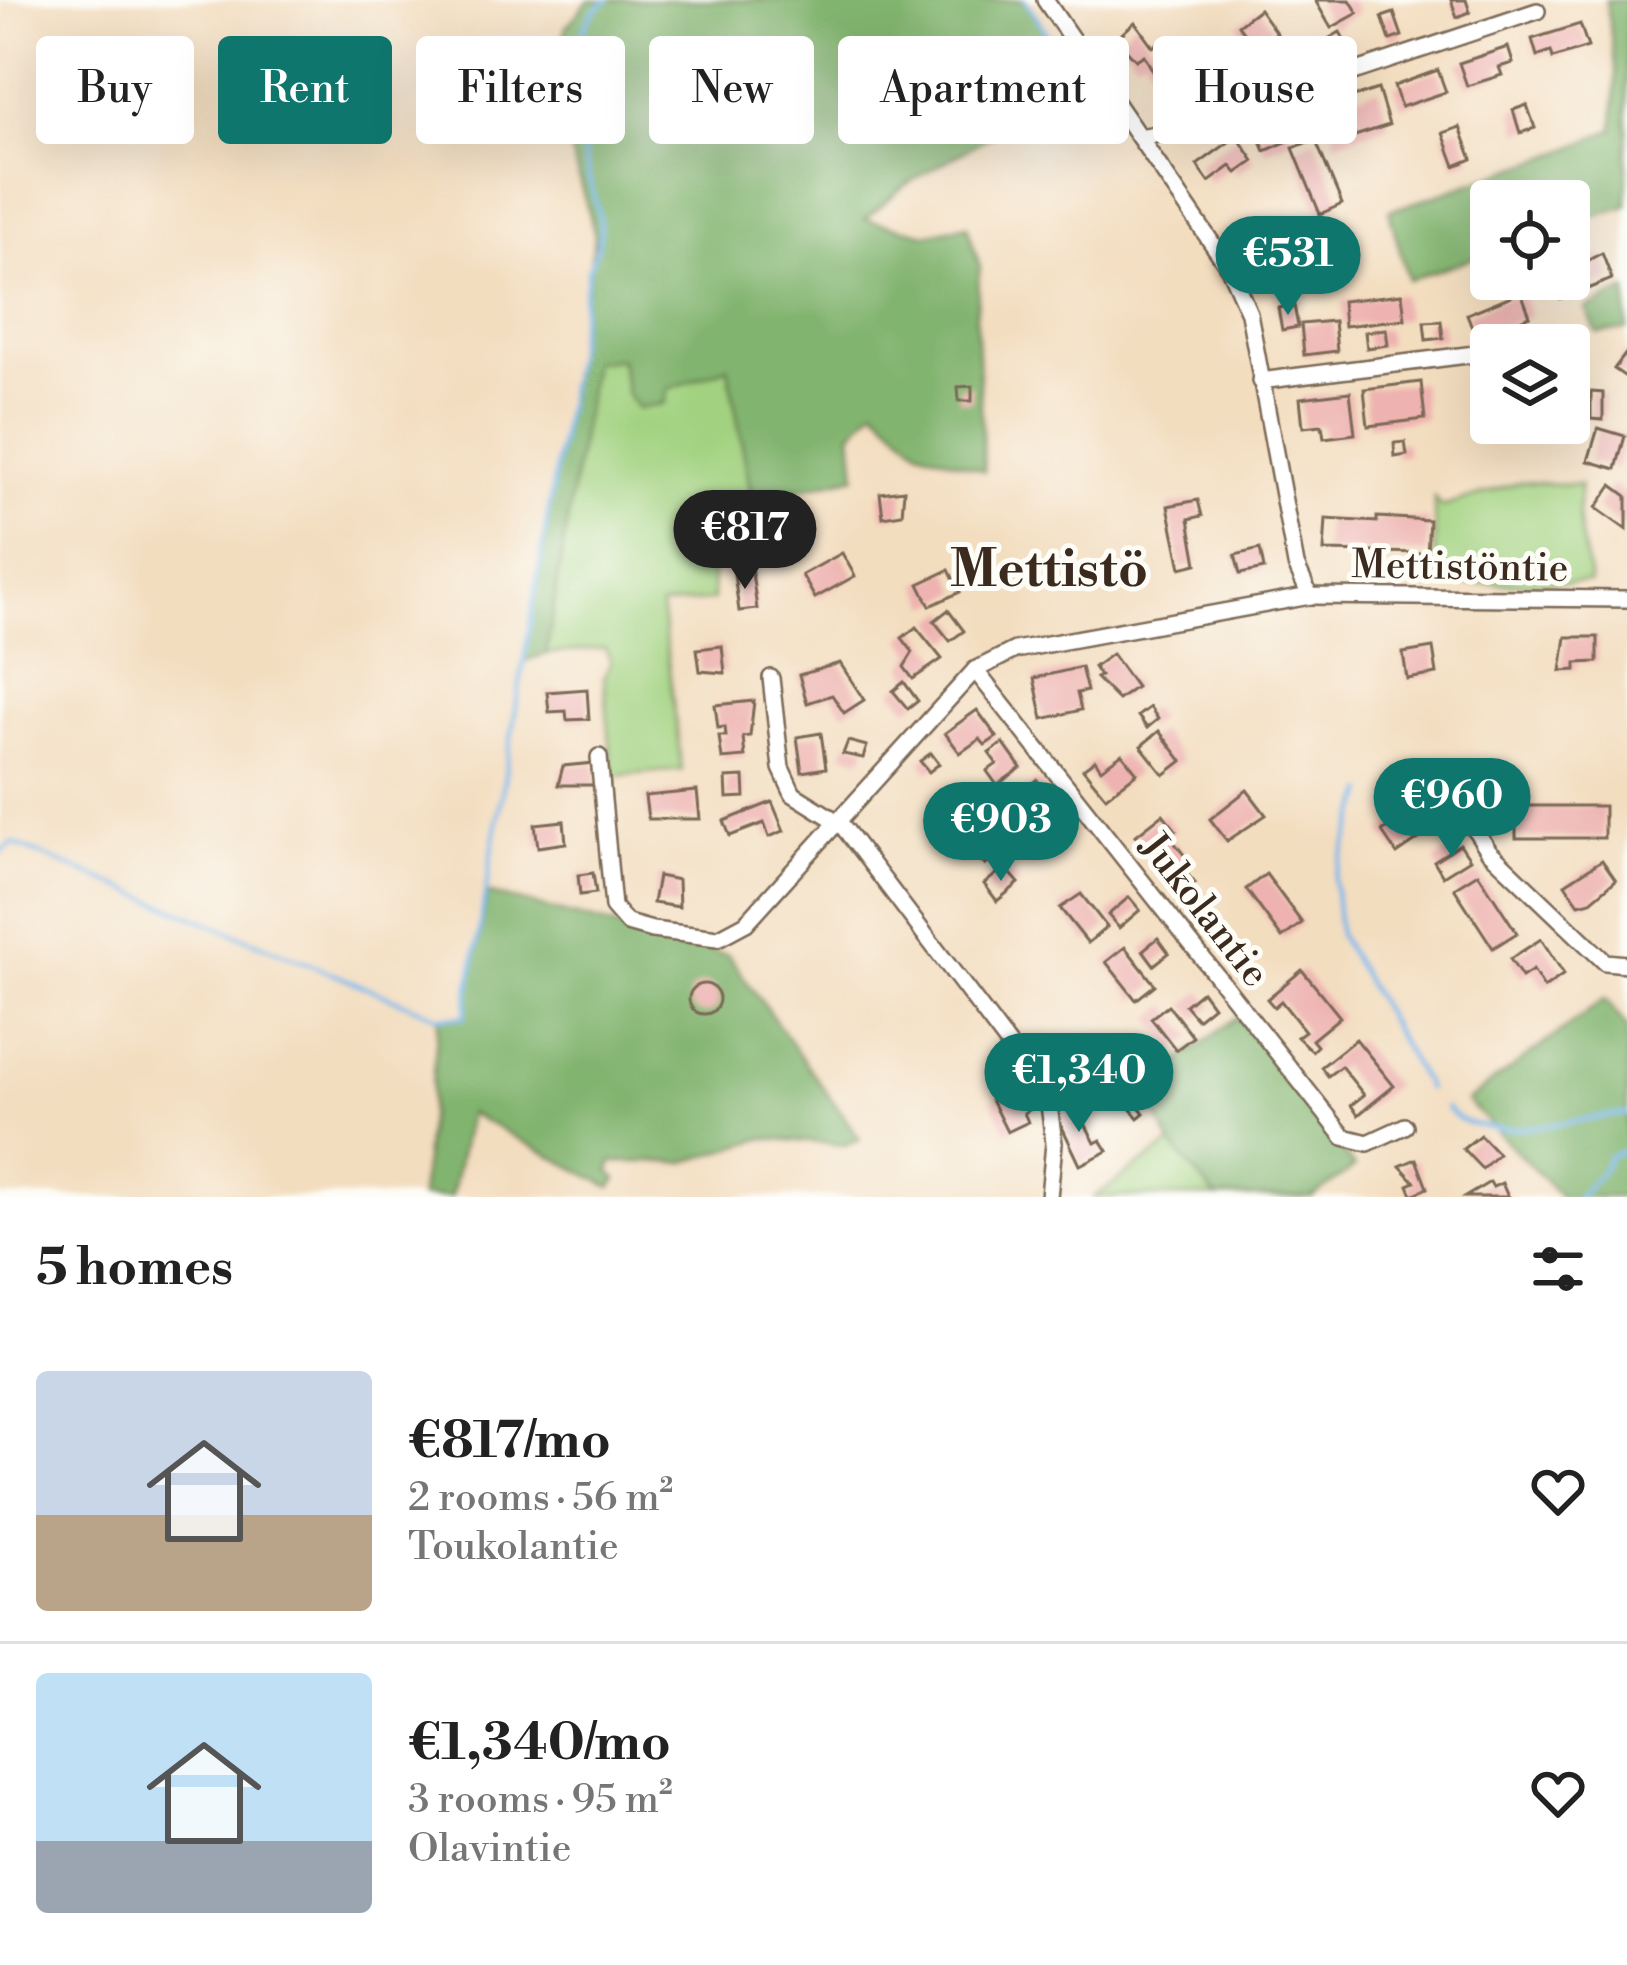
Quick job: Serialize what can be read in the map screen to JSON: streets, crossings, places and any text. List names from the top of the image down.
{
  "streets": {
    "street": ["Mettistöntie", "Jukolantie"]
  },
  "districts": ["Mettistö"],
  "page": {
    "chip": [
      "Buy",
      "Rent",
      "Filters",
      "New",
      "Apartment",
      "House"
    ],
    "price": [
      "€531",
      "€817",
      "€960",
      "€903",
      "€1,340"
    ],
    "heading": "5 homes",
    "list": [
      {
        "name": "€817/mo",
        "note": "2 rooms · 56 m² · Toukolantie"
      },
      {
        "name": "€1,340/mo",
        "note": "3 rooms · 95 m² · Olavintie"
      }
    ]
  }
}
